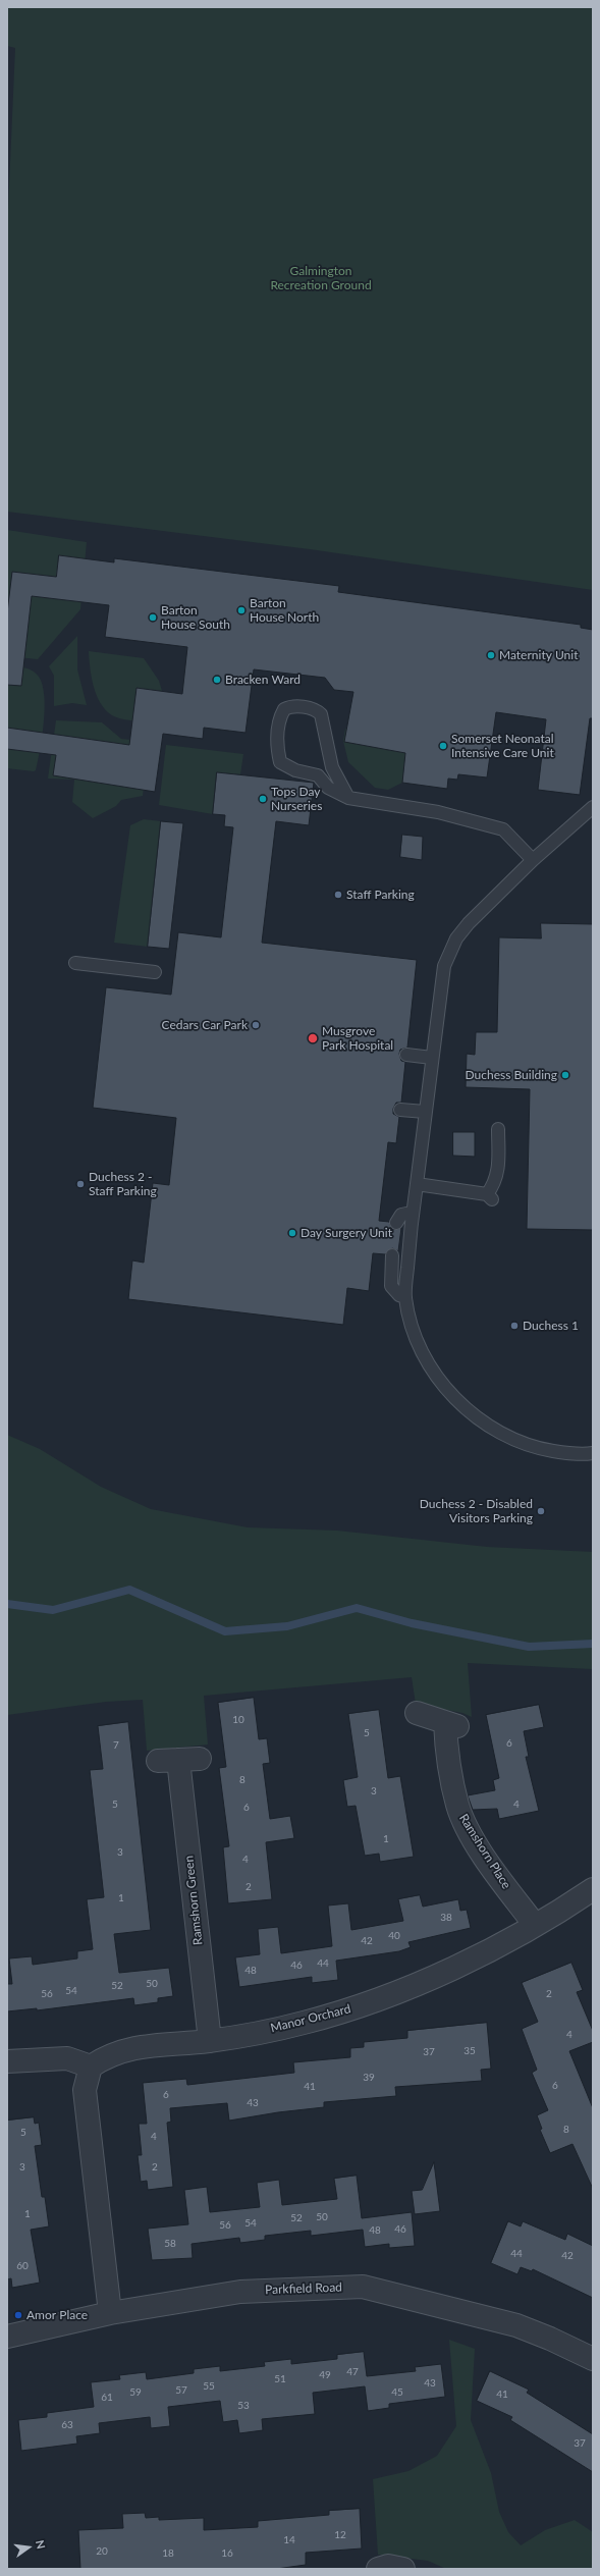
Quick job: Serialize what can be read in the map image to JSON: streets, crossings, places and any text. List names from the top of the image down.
{
  "streets": {
    "street": [
      "Ramshorn Place",
      "Ramshorn Green",
      "Manor Orchard",
      "Parkfield Road"
    ]
  },
  "crossings": [
    ["Ramshorn Place", "Manor Orchard"],
    ["Ramshorn Green", "Manor Orchard"]
  ],
  "parks": ["Galmington Recreation Ground"],
  "places": [
    "Barton House North",
    "Barton House South",
    "Maternity Unit",
    "Bracken Ward",
    "Somerset Neonatal Intensive Care Unit",
    "Tops Day Nurseries",
    "Staff Parking",
    "Cedars Car Park",
    "Musgrove Park Hospital",
    "Duchess Building",
    "Duchess 2 - Staff Parking",
    "Day Surgery Unit",
    "Duchess 1",
    "Duchess 2 - Disabled Visitors Parking",
    "Amor Place"
  ],
  "house_numbers": [
    "10",
    "5",
    "6",
    "7",
    "8",
    "3",
    "5",
    "4",
    "6",
    "1",
    "3",
    "4",
    "2",
    "1",
    "38",
    "40",
    "42",
    "44",
    "46",
    "48",
    "50",
    "52",
    "54",
    "56",
    "2",
    "4",
    "35",
    "37",
    "39",
    "6",
    "41",
    "6",
    "43",
    "8",
    "5",
    "4",
    "3",
    "2",
    "1",
    "50",
    "52",
    "54",
    "56",
    "46",
    "48",
    "58",
    "44",
    "42",
    "60",
    "47",
    "49",
    "51",
    "43",
    "55",
    "57",
    "59",
    "45",
    "41",
    "61",
    "53",
    "63",
    "37",
    "12",
    "14",
    "20",
    "18",
    "16"
  ],
  "north": "right"
}
